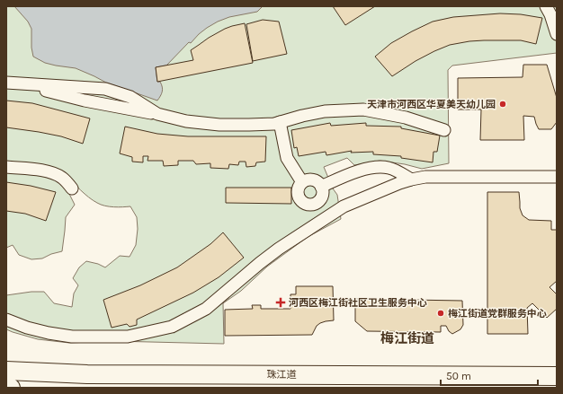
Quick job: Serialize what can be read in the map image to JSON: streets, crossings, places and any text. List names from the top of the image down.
{
  "streets": {
    "main road": ["珠江道"]
  },
  "districts": ["梅江街道"],
  "places": {
    "other": ["天津市河西区华夏美天幼儿园", "梅江街道党群服务中心"],
    "health": ["河西区梅江街社区卫生服务中心"]
  },
  "scale_bar": "50 m"
}
